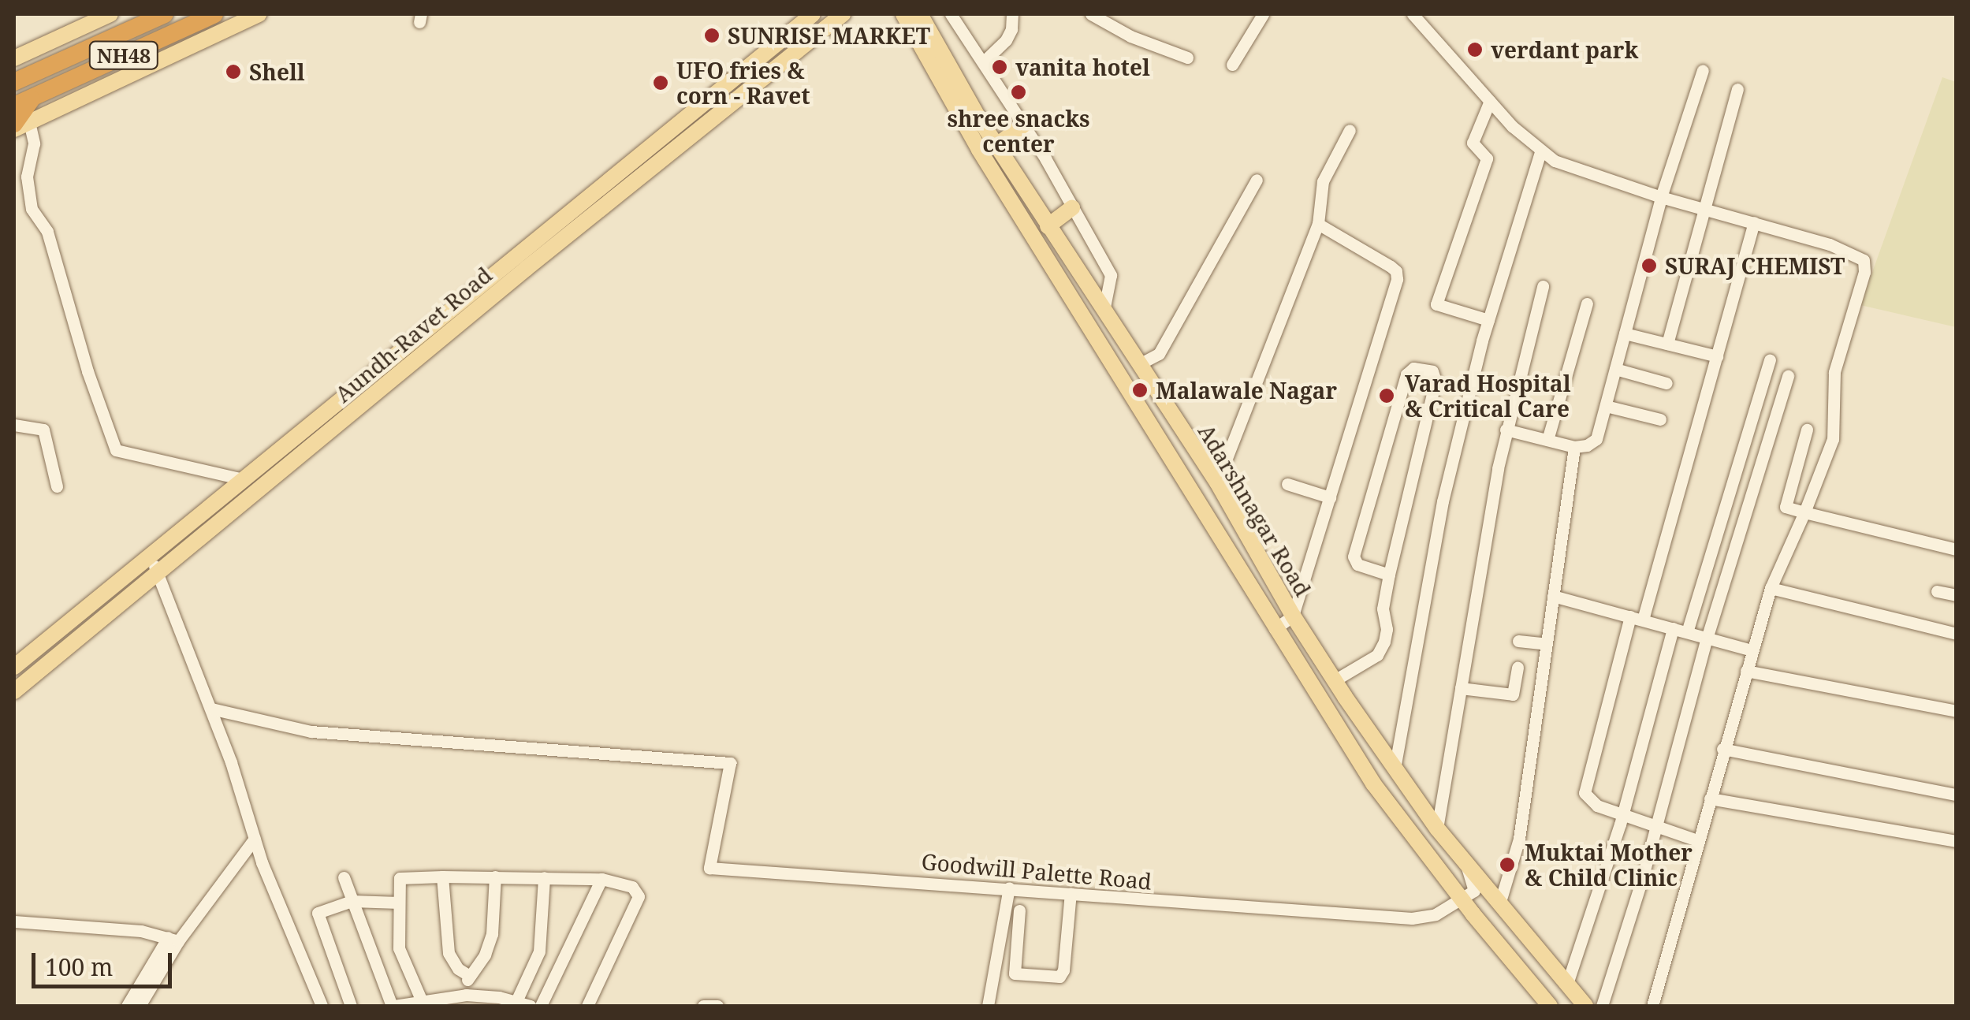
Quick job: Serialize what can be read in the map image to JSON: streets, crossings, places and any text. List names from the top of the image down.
{
  "streets": {
    "highway": ["NH48"],
    "main road": ["Aundh-Ravet Road", "Adarshnagar Road"],
    "street": ["Goodwill Palette Road"]
  },
  "crossings": [
    ["Adarshnagar Road", "Goodwill Palette Road"]
  ],
  "places": [
    "SUNRISE MARKET",
    "verdant park",
    "vanita hotel",
    "Shell",
    "UFO fries & corn - Ravet",
    "shree snacks center",
    "SURAJ CHEMIST",
    "Malawale Nagar",
    "Varad Hospital & Critical Care",
    "Muktai Mother & Child Clinic"
  ],
  "scale_bar": "100 m"
}
